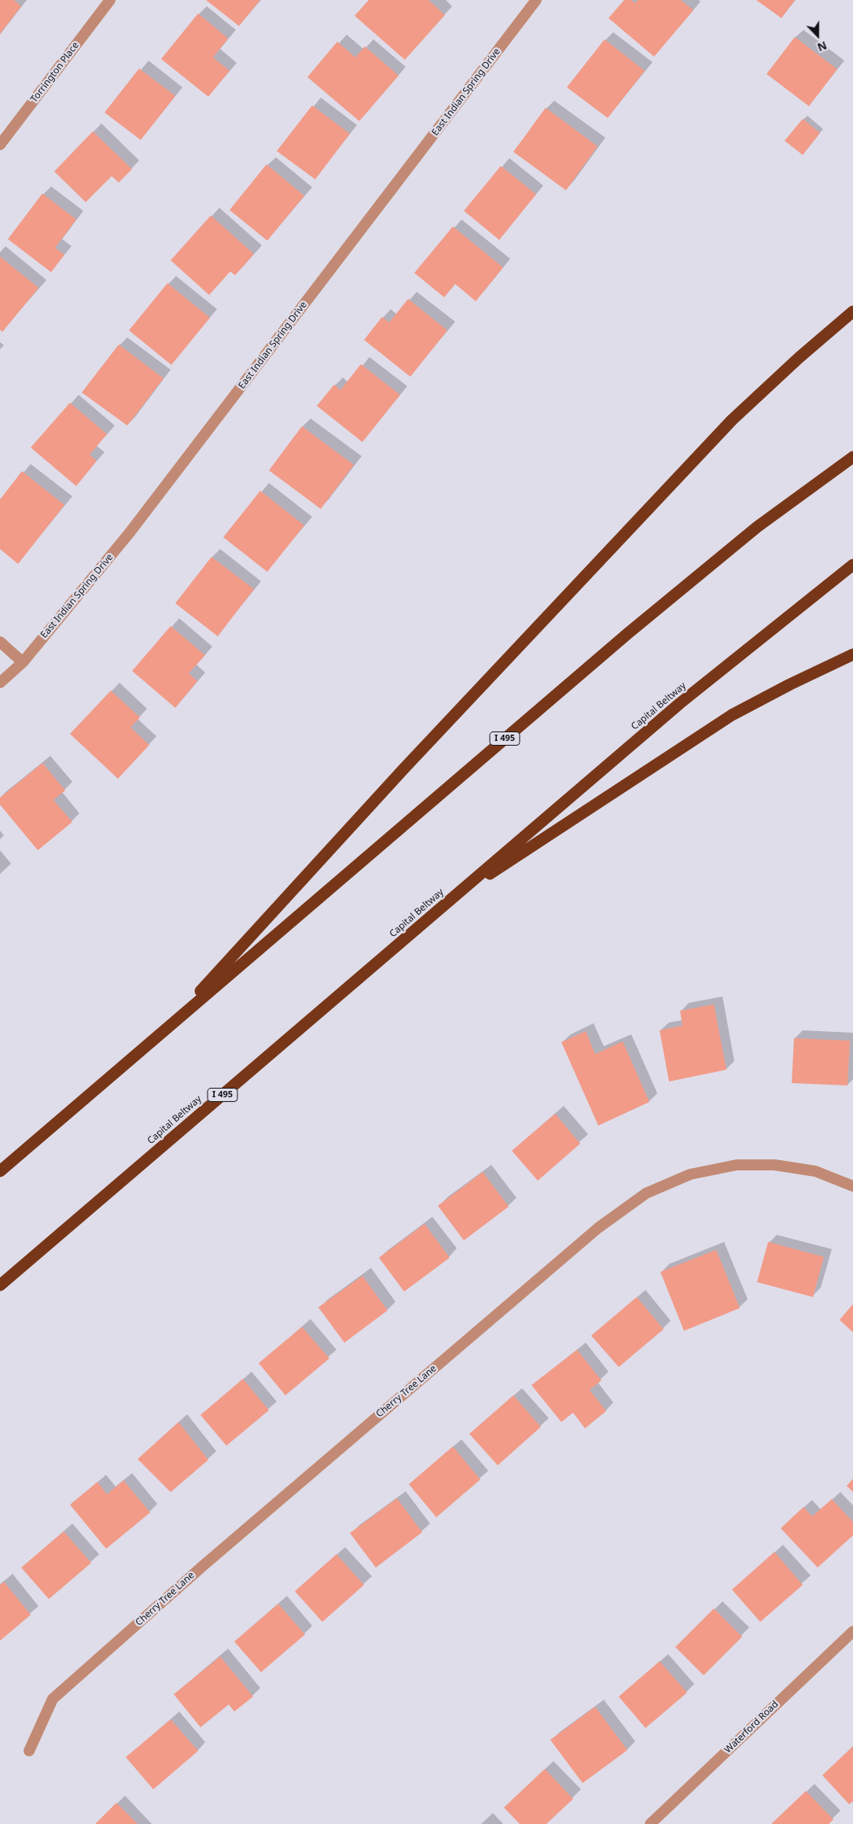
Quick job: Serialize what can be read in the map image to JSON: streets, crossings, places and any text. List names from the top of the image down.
{
  "streets": {
    "highway": ["Capital Beltway", "I 495"],
    "street": [
      "Torrington Place",
      "East Indian Spring Drive",
      "Cherry Tree Lane",
      "Waterford Road"
    ]
  },
  "north": "bottom"
}
